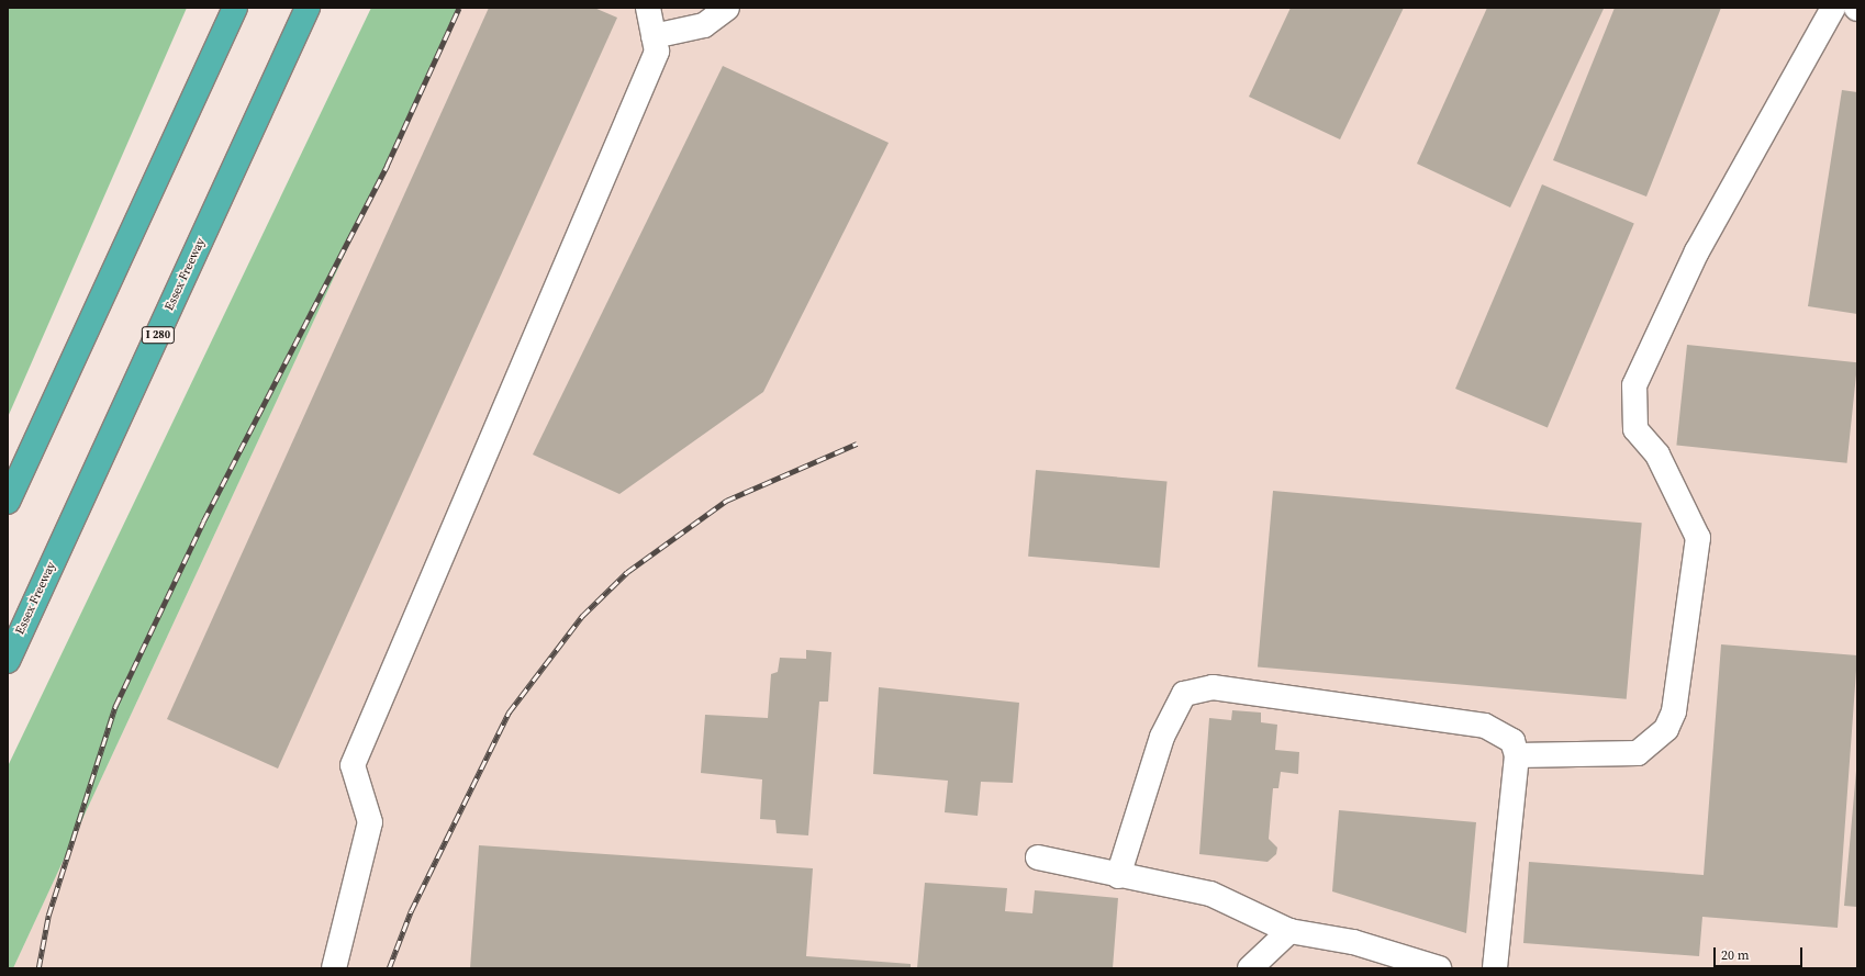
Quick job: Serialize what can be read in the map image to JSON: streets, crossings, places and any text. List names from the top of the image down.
{
  "streets": {
    "highway": ["Essex Freeway", "I 280"]
  },
  "scale_bar": "20 m"
}
